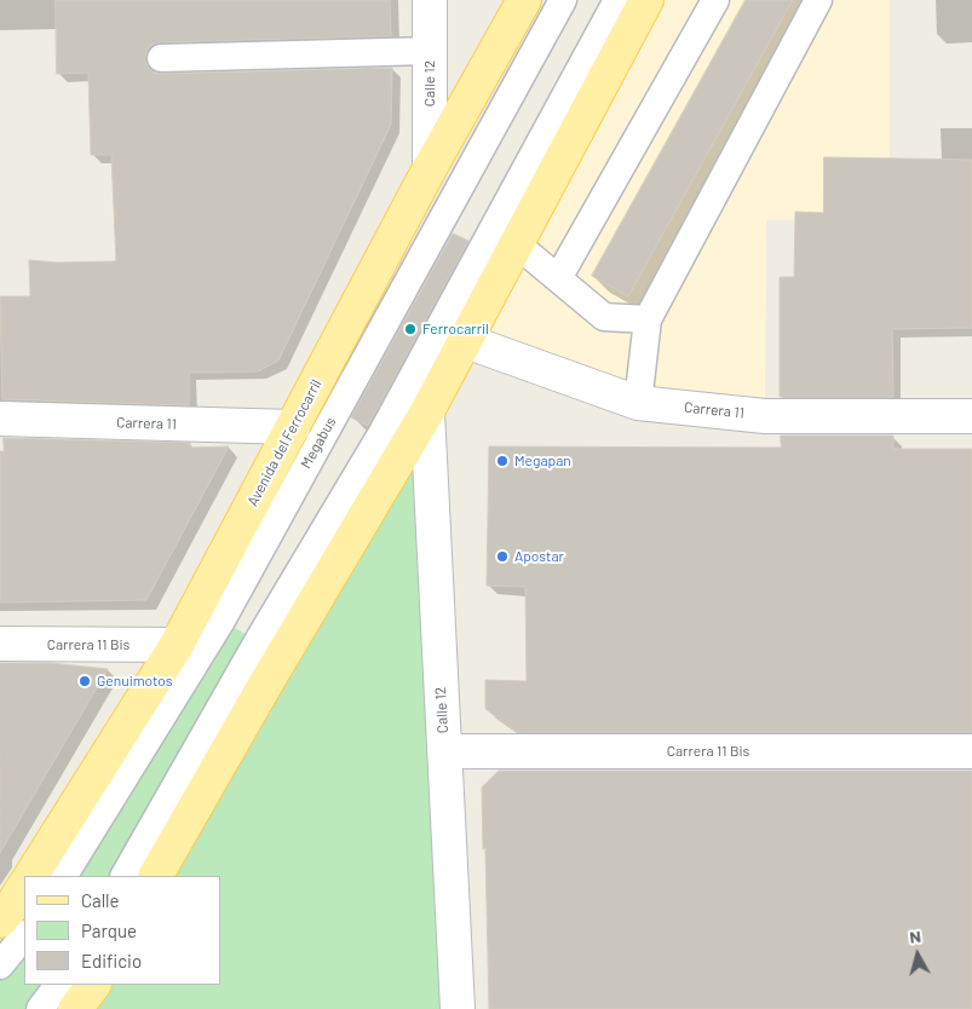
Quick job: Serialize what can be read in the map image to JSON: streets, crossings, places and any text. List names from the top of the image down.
{
  "streets": {
    "main road": ["Avenida del Ferrocarril"],
    "street": ["Calle 12", "Carrera 11", "Carrera 11 Bis"],
    "lane": ["Megabus"]
  },
  "crossings": [
    ["Calle 12", "Avenida del Ferrocarril"],
    ["Calle 12", "Carrera 11 Bis"],
    ["Carrera 11", "Avenida del Ferrocarril"],
    ["Avenida del Ferrocarril", "Carrera 11 Bis"]
  ],
  "places": [
    "Ferrocarril",
    "Megapan",
    "Apostar",
    "Genuimotos"
  ],
  "legend": ["Calle", "Parque", "Edificio"],
  "north": "top"
}
